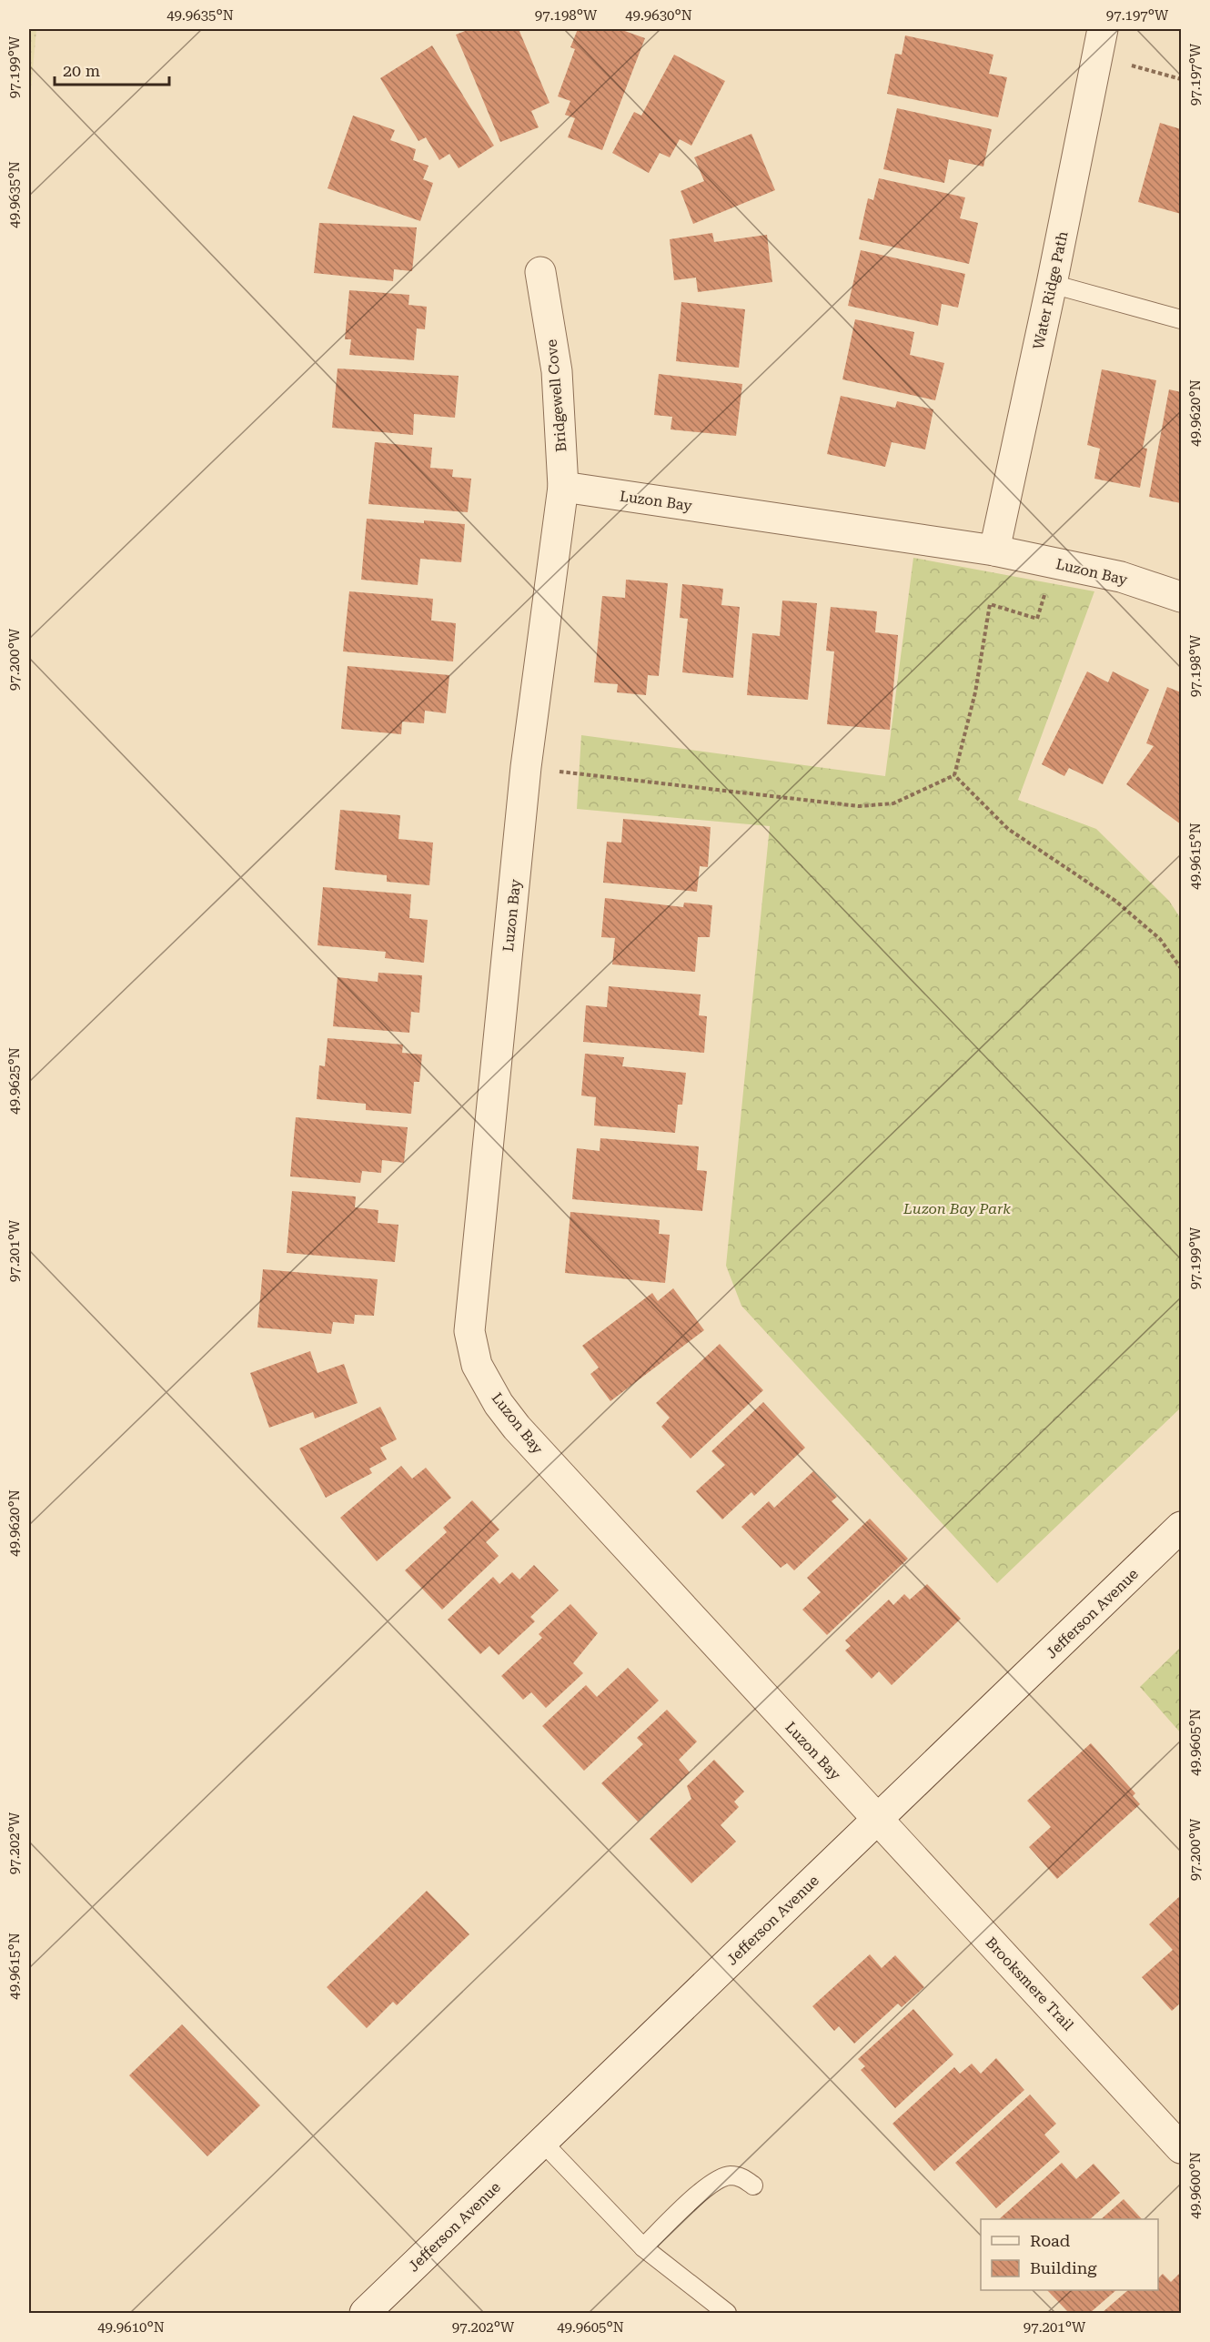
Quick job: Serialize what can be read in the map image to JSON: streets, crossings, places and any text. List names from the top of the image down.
{
  "streets": {
    "street": [
      "Water Ridge Path",
      "Bridgewell Cove",
      "Luzon Bay",
      "Jefferson Avenue",
      "Brooksmere Trail"
    ]
  },
  "crossings": [
    ["Water Ridge Path", "Luzon Bay"],
    ["Bridgewell Cove", "Luzon Bay"],
    ["Luzon Bay", "Jefferson Avenue"],
    ["Luzon Bay", "Brooksmere Trail"],
    ["Jefferson Avenue", "Brooksmere Trail"]
  ],
  "parks": ["Luzon Bay Park"],
  "legend": ["Road", "Building"],
  "scale_bar": "20 m",
  "coordinates": [
    "49.9635°N",
    "97.198°W",
    "49.9630°N",
    "97.197°W",
    "97.199°W",
    "49.9620°N",
    "97.200°W",
    "49.9615°N",
    "49.9625°N",
    "97.201°W",
    "49.9605°N",
    "97.202°W",
    "49.9600°N",
    "49.9610°N"
  ]
}
